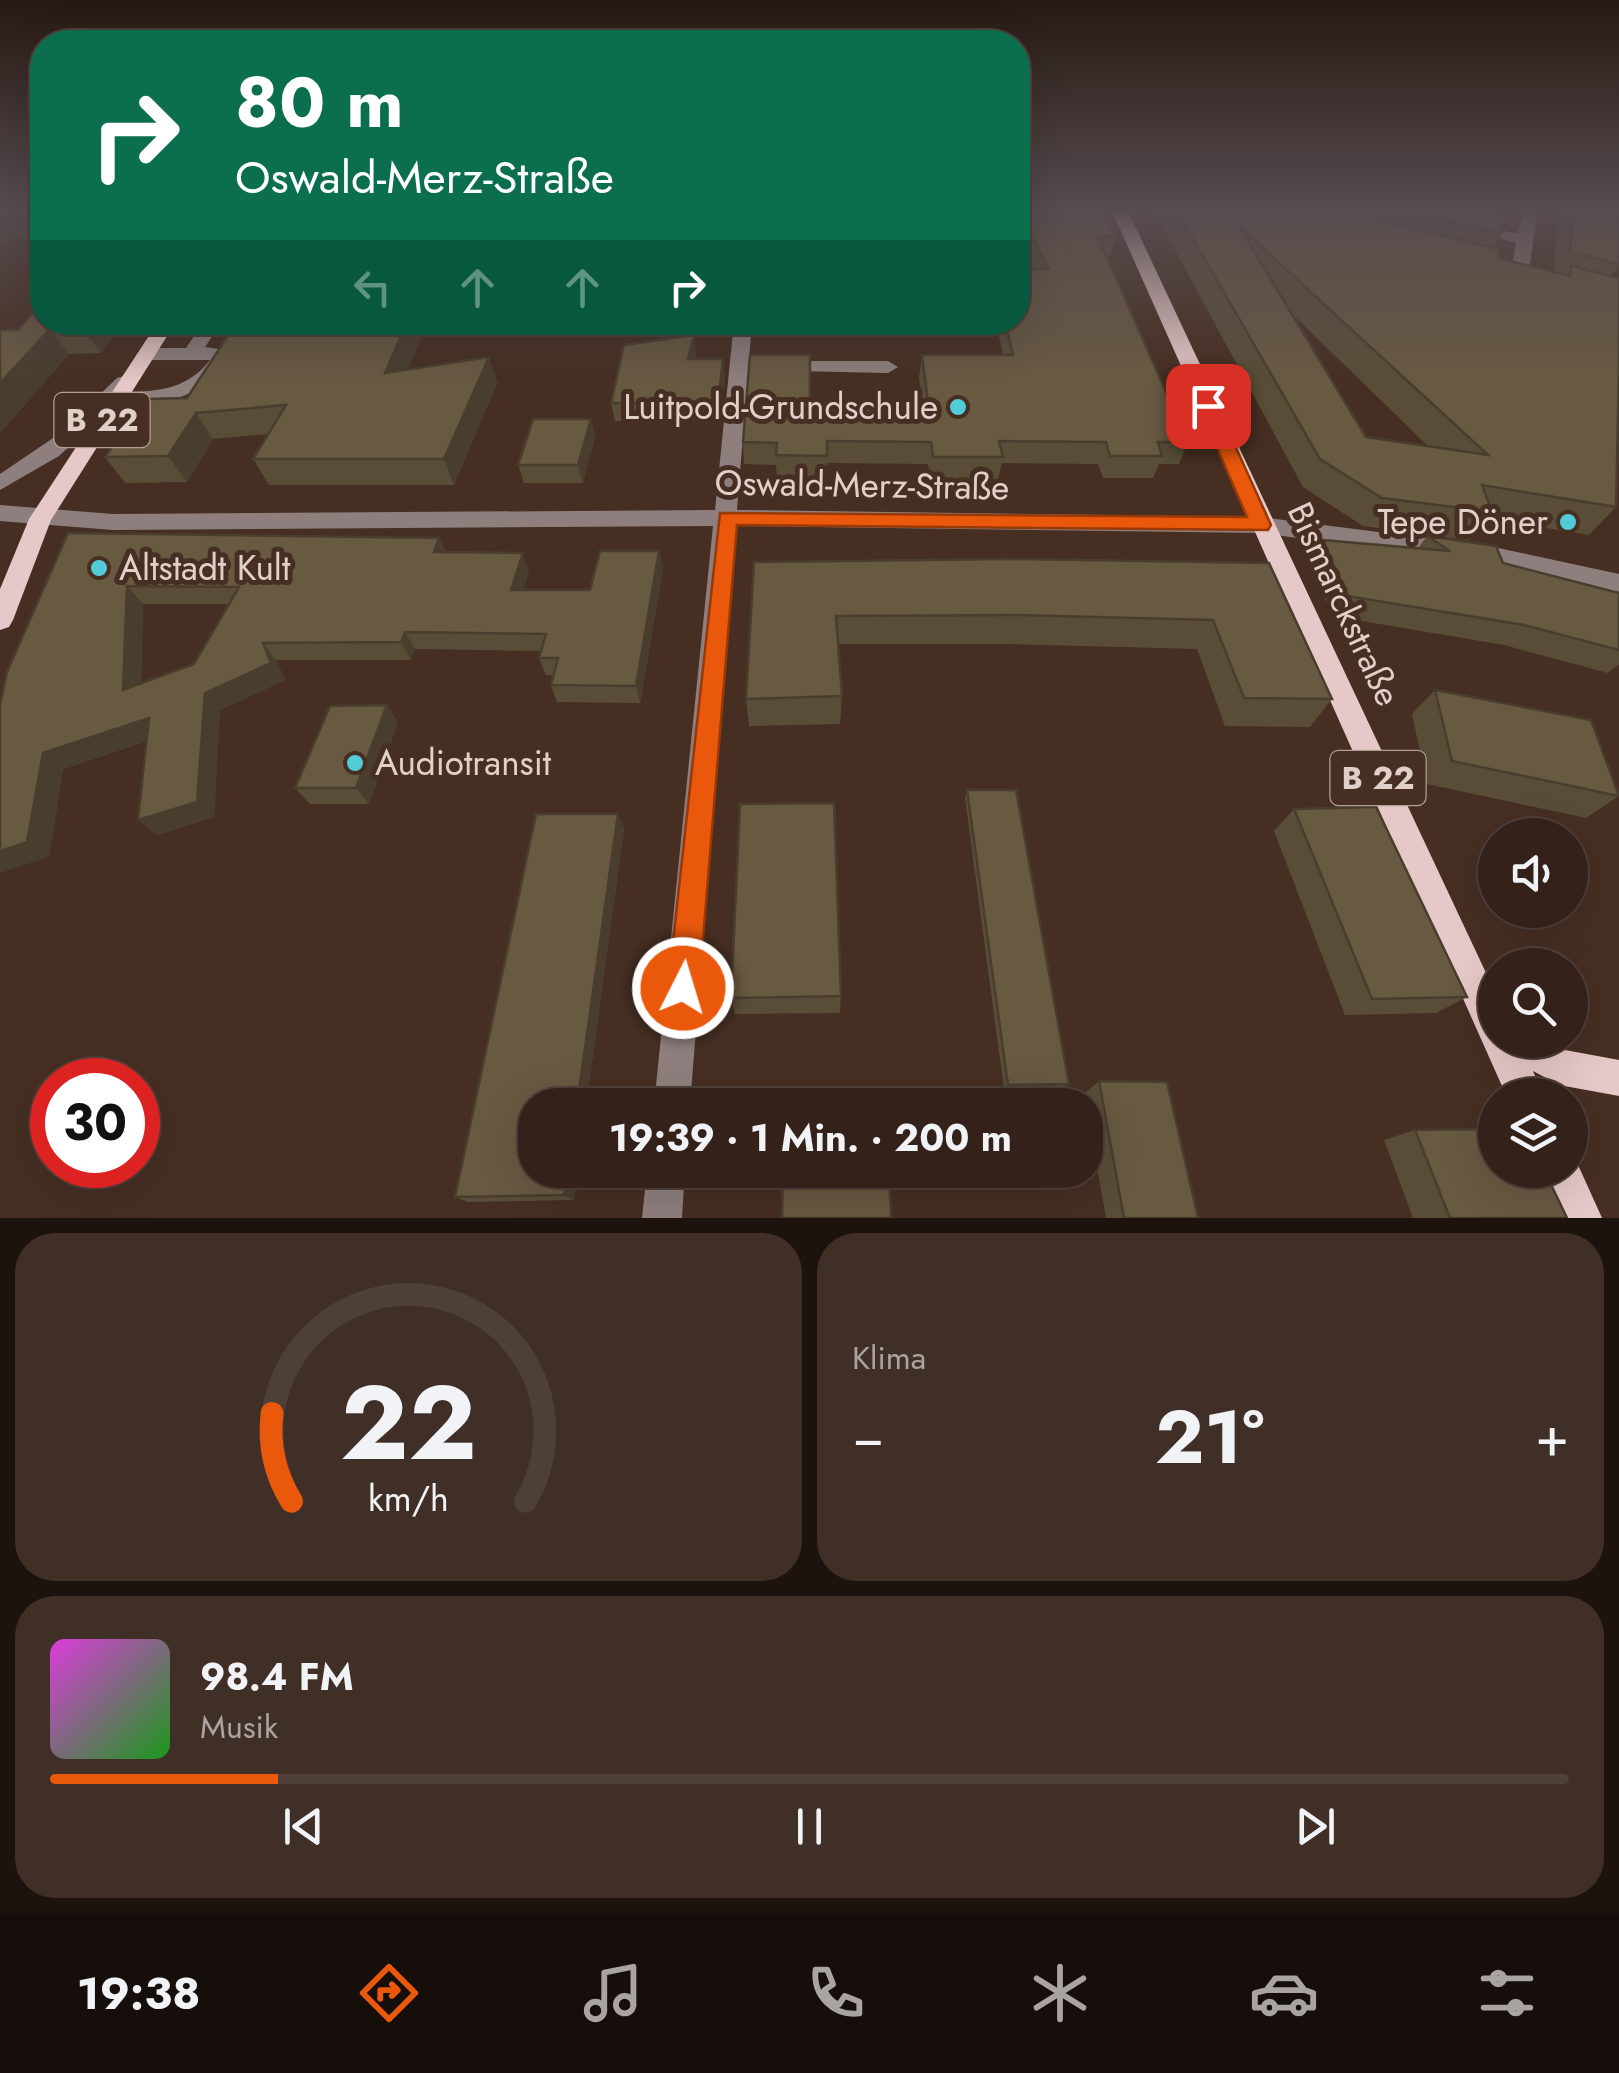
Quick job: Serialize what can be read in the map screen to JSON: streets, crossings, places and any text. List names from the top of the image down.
{
  "streets": {
    "main road": ["B 22", "Bismarckstraße"],
    "street": ["Oswald-Merz-Straße"]
  },
  "crossings": [
    ["B 22", "Oswald-Merz-Straße"],
    ["Oswald-Merz-Straße", "Bismarckstraße"]
  ],
  "places": [
    "Luitpold-Grundschule",
    "Tepe Döner",
    "Altstadt Kult",
    "Audiotransit"
  ],
  "page": {
    "turn": ["80 m", "Oswald-Merz-Straße"],
    "limit": "30",
    "trip": "19:39 · 1 Min. · 200 m",
    "tile": "Klima",
    "heat": ["−", "21°", "+"],
    "song": ["98.4 FM", "Musik"],
    "tabs": "19:38",
    "gauge": ["22", "km/h"]
  }
}
